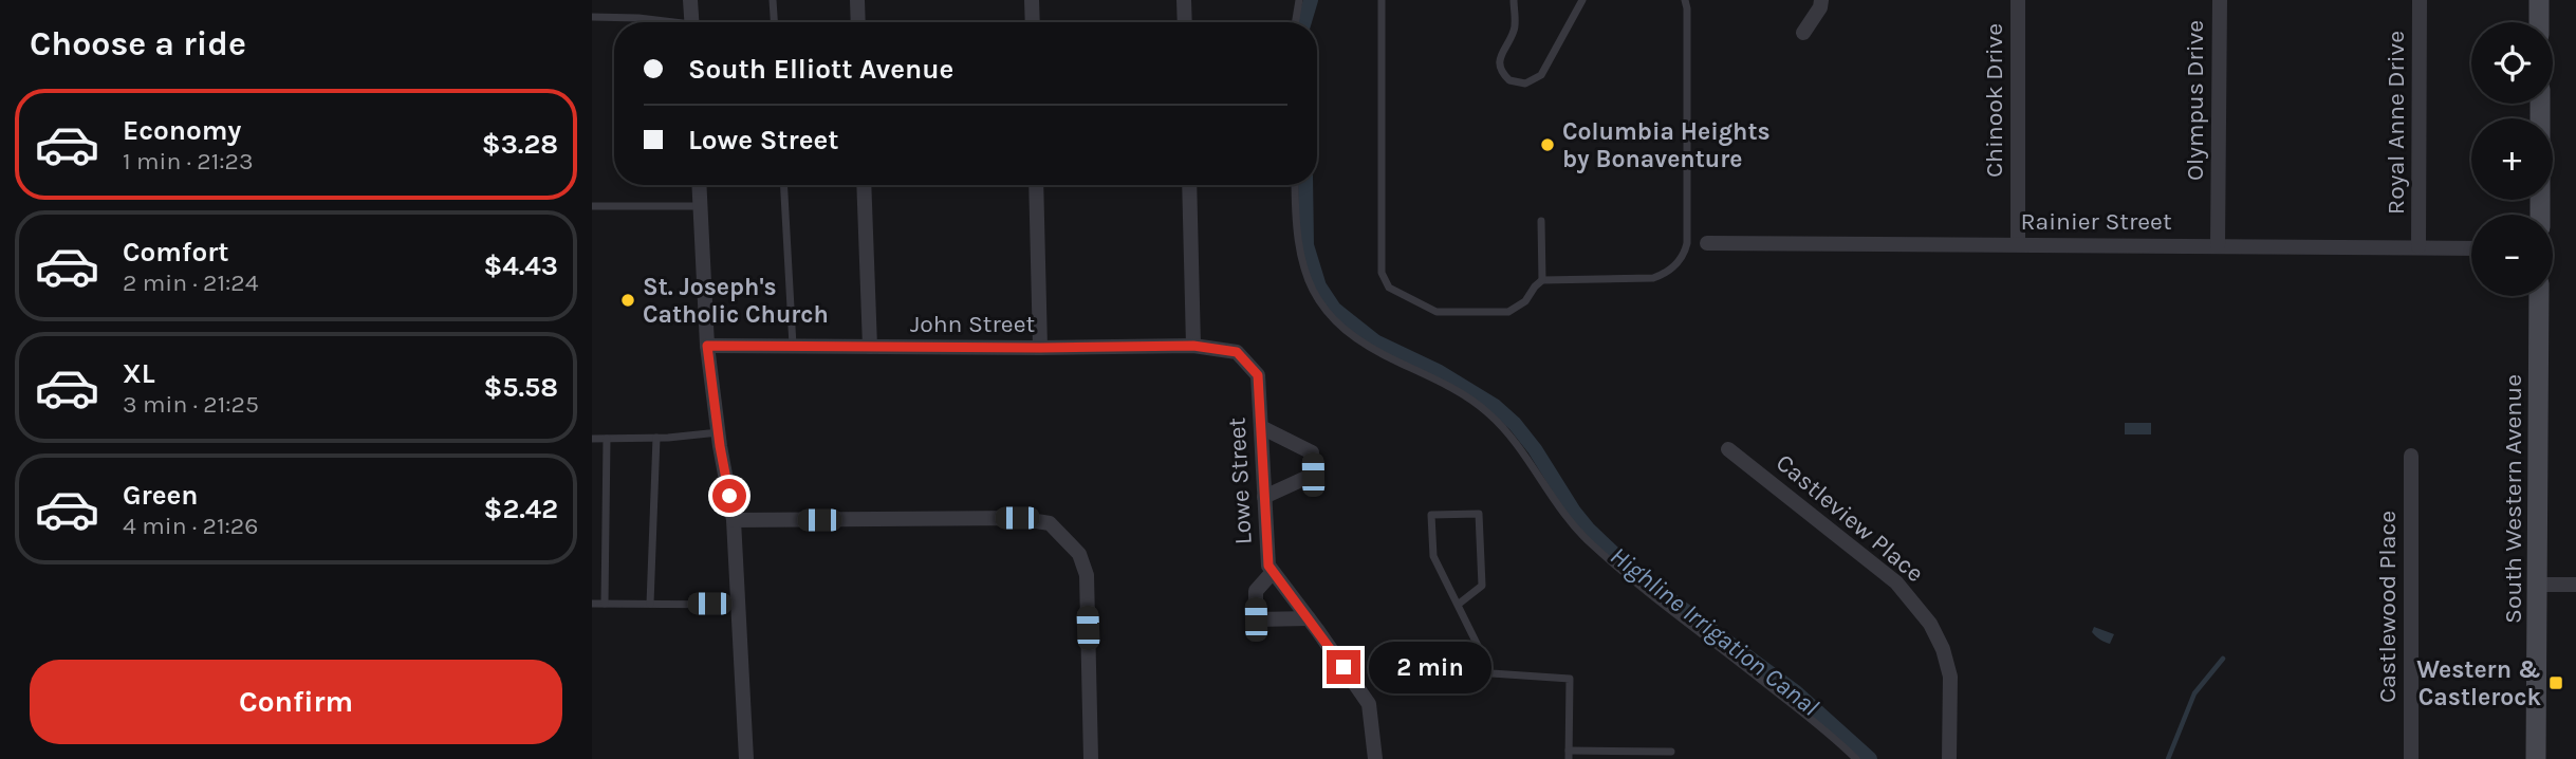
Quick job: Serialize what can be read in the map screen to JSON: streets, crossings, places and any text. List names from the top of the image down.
{
  "streets": {
    "main road": ["South Western Avenue"],
    "street": [
      "Chinook Drive",
      "Olympus Drive",
      "Royal Anne Drive",
      "Rainier Street",
      "John Street",
      "Lowe Street",
      "Castleview Place",
      "Castlewood Place"
    ]
  },
  "crossings": [
    ["Chinook Drive", "Rainier Street"],
    ["Olympus Drive", "Rainier Street"],
    ["Royal Anne Drive", "Rainier Street"],
    ["John Street", "Lowe Street"]
  ],
  "water": ["Highline Irrigation Canal"],
  "places": {
    "other": ["Columbia Heights by Bonaventure", "St. Joseph's Catholic Church"],
    "transit": ["Western & Castlerock"]
  },
  "page": {
    "heading": "Choose a ride",
    "map_buttons": ["+", "−"],
    "banner": ["South Elliott Avenue", "Lowe Street"],
    "list": [
      {
        "name": "Economy",
        "note": "1 min · 21:23",
        "value": "$3.28"
      },
      {
        "name": "Comfort",
        "note": "2 min · 21:24",
        "value": "$4.43"
      },
      {
        "name": "XL",
        "note": "3 min · 21:25",
        "value": "$5.58"
      },
      {
        "name": "Green",
        "note": "4 min · 21:26",
        "value": "$2.42"
      }
    ],
    "bubble": "2 min",
    "buttons": "Confirm"
  }
}
